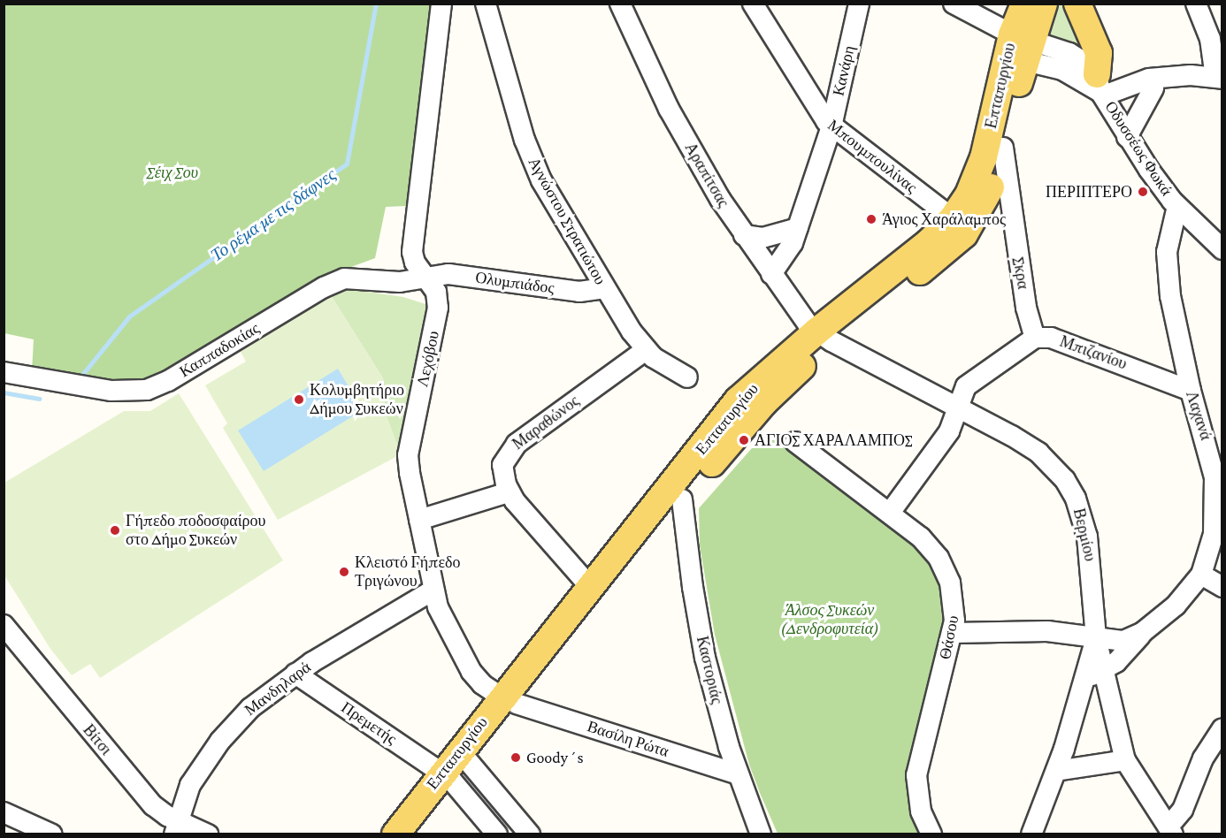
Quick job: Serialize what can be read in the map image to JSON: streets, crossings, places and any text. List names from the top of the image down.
{
  "streets": {
    "main road": ["Επταπυργίου"],
    "street": [
      "Κανάρη",
      "Οδυσσέως Φωκά",
      "Μπουμπουλίνας",
      "Αραπίτσας",
      "Αγνώστου Στρατιώτου",
      "Σκρα",
      "Ολυμπιάδος",
      "Καππαδοκίας",
      "Μπιζανίου",
      "Λεχόβου",
      "Λαχανά",
      "Μαραθώνος",
      "Βερμίου",
      "Θάσου",
      "Καστοριάς",
      "Μανδηλαρά",
      "Πρεμετής",
      "Βασίλη Ρώτα",
      "Βίτσι"
    ]
  },
  "crossings": [
    ["Κανάρη", "Μπουμπουλίνας"],
    ["Κανάρη", "Αραπίτσας"],
    ["Επταπυργίου", "Οδυσσέως Φωκά"],
    ["Επταπυργίου", "Μπουμπουλίνας"],
    ["Επταπυργίου", "Αραπίτσας"],
    ["Επταπυργίου", "Σκρα"],
    ["Επταπυργίου", "Λεχόβου"],
    ["Επταπυργίου", "Μαραθώνος"],
    ["Επταπυργίου", "Βερμίου"],
    ["Επταπυργίου", "Καστοριάς"],
    ["Επταπυργίου", "Πρεμετής"],
    ["Επταπυργίου", "Βασίλη Ρώτα"],
    ["Οδυσσέως Φωκά", "Λαχανά"],
    ["Αραπίτσας", "Βερμίου"],
    ["Αγνώστου Στρατιώτου", "Ολυμπιάδος"],
    ["Αγνώστου Στρατιώτου", "Μαραθώνος"],
    ["Σκρα", "Μπιζανίου"],
    ["Ολυμπιάδος", "Καππαδοκίας"],
    ["Ολυμπιάδος", "Λεχόβου"],
    ["Καππαδοκίας", "Λεχόβου"],
    ["Μπιζανίου", "Λαχανά"],
    ["Λεχόβου", "Μανδηλαρά"],
    ["Λεχόβου", "Βασίλη Ρώτα"],
    ["Λαχανά", "Βερμίου"],
    ["Λαχανά", "Θάσου"],
    ["Καστοριάς", "Βασίλη Ρώτα"],
    ["Μανδηλαρά", "Πρεμετής"],
    ["Μανδηλαρά", "Βίτσι"]
  ],
  "water": ["Το ρέμα με τις δάφνες"],
  "parks": ["Σέιχ Σου", "Άλσος Συκεών (Δενδροφυτεία)"],
  "places": [
    "ΠΕΡΙΠΤΕΡΟ",
    "Άγιος Χαράλαμπος",
    "Κολυμβητήριο Δήμου Συκεών",
    "ΑΓΙΟΣ ΧΑΡΑΛΑΜΠΟΣ",
    "Γήπεδο ποδοσφαίρου στο Δήμο Συκεών",
    "Κλειστό Γήπεδο Τριγώνου",
    "Goody´s"
  ]
}
